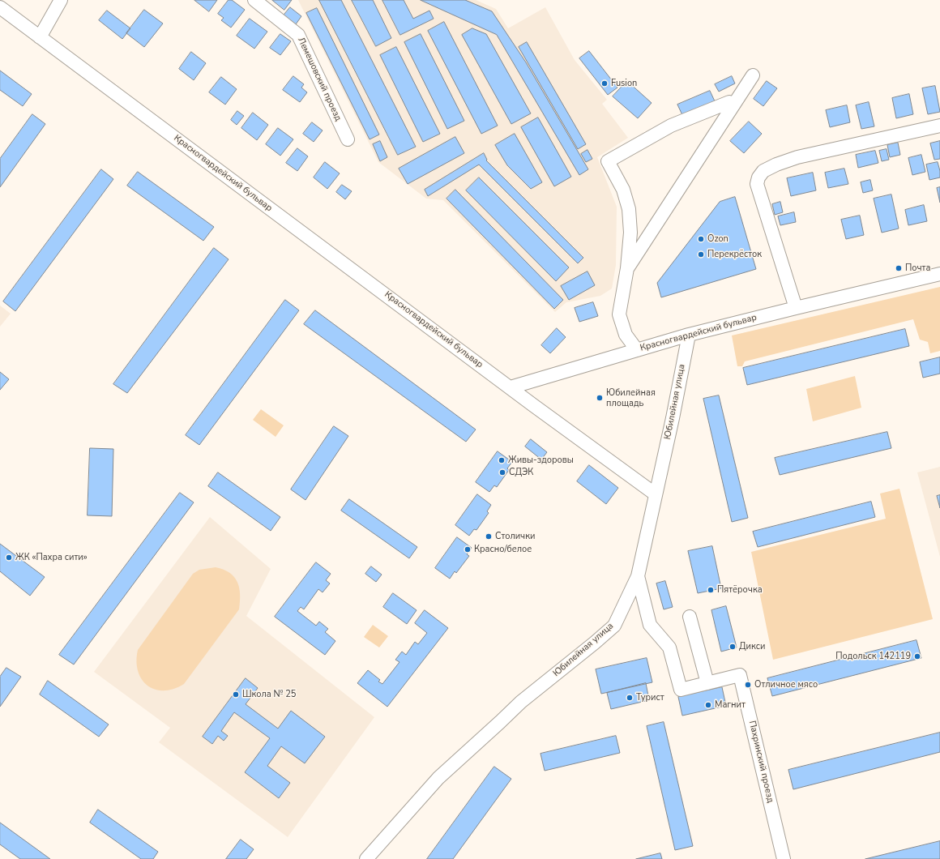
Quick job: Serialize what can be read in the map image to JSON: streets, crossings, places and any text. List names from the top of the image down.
{
  "streets": {
    "street": [
      "Лемешовский проезд",
      "Красногвардейский бульвар",
      "Юбилейная улица",
      "Пахринский проезд"
    ]
  },
  "crossings": [
    ["Красногвардейский бульвар", "Юбилейная улица"],
    ["Юбилейная улица", "Пахринский проезд"]
  ],
  "places": [
    "Fusion",
    "Ozon",
    "Перекрёсток",
    "Почта",
    "Юбилейная площадь",
    "Живы-здоровы",
    "СДЭК",
    "Столички",
    "Красно/белое",
    "ЖК «Пахра сити»",
    "Пятёрочка",
    "Дикси",
    "Подольск 142119",
    "Отличное мясо",
    "Школа № 25",
    "Турист",
    "Магнит"
  ]
}
